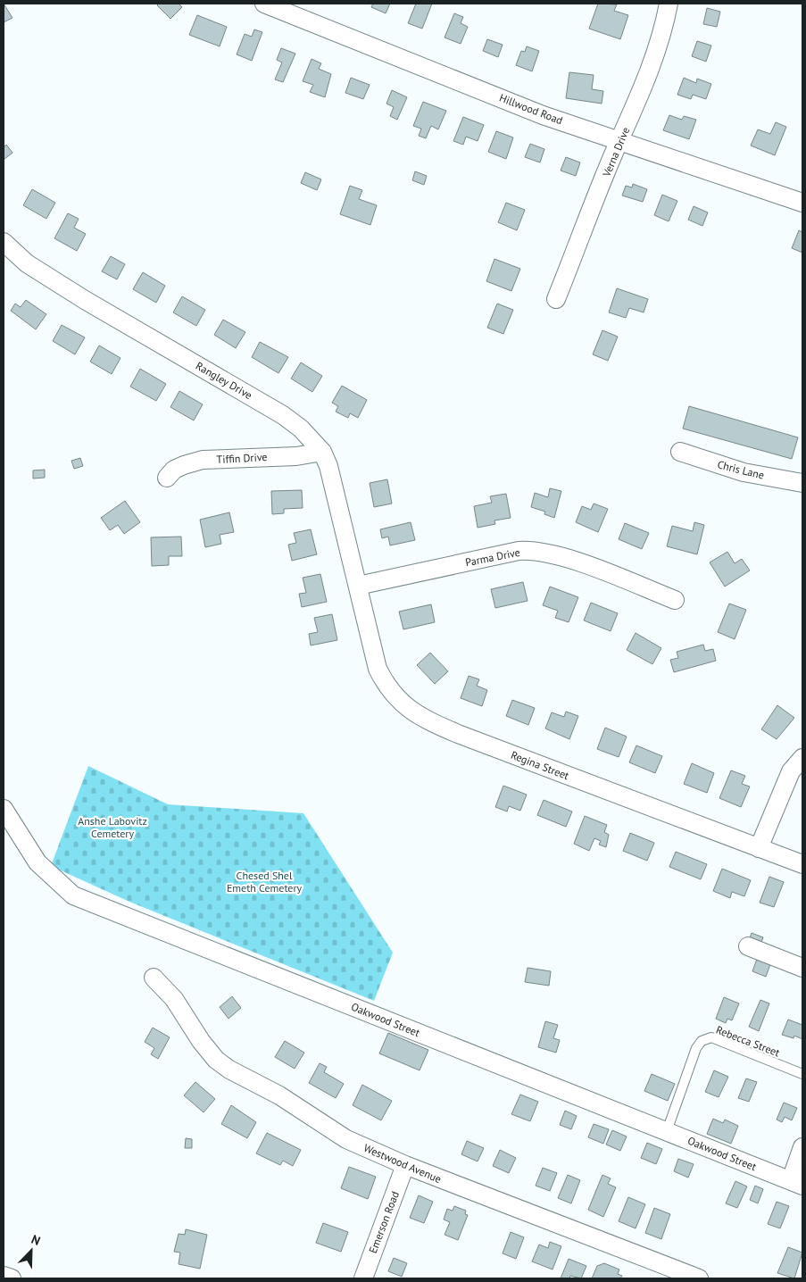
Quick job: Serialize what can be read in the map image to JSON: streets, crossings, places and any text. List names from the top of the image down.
{
  "streets": {
    "street": [
      "Hillwood Road",
      "Verna Drive",
      "Rangley Drive",
      "Tiffin Drive",
      "Chris Lane",
      "Parma Drive",
      "Regina Street",
      "Oakwood Street",
      "Westwood Avenue",
      "Emerson Road"
    ],
    "lane": ["Rebecca Street"]
  },
  "crossings": [
    ["Hillwood Road", "Verna Drive"],
    ["Rangley Drive", "Tiffin Drive"],
    ["Rangley Drive", "Parma Drive"],
    ["Rangley Drive", "Regina Street"],
    ["Parma Drive", "Regina Street"],
    ["Oakwood Street", "Rebecca Street"],
    ["Westwood Avenue", "Emerson Road"]
  ],
  "parks": ["Anshe Labovitz Cemetery", "Chesed Shel Emeth Cemetery"],
  "north": "top right"
}
